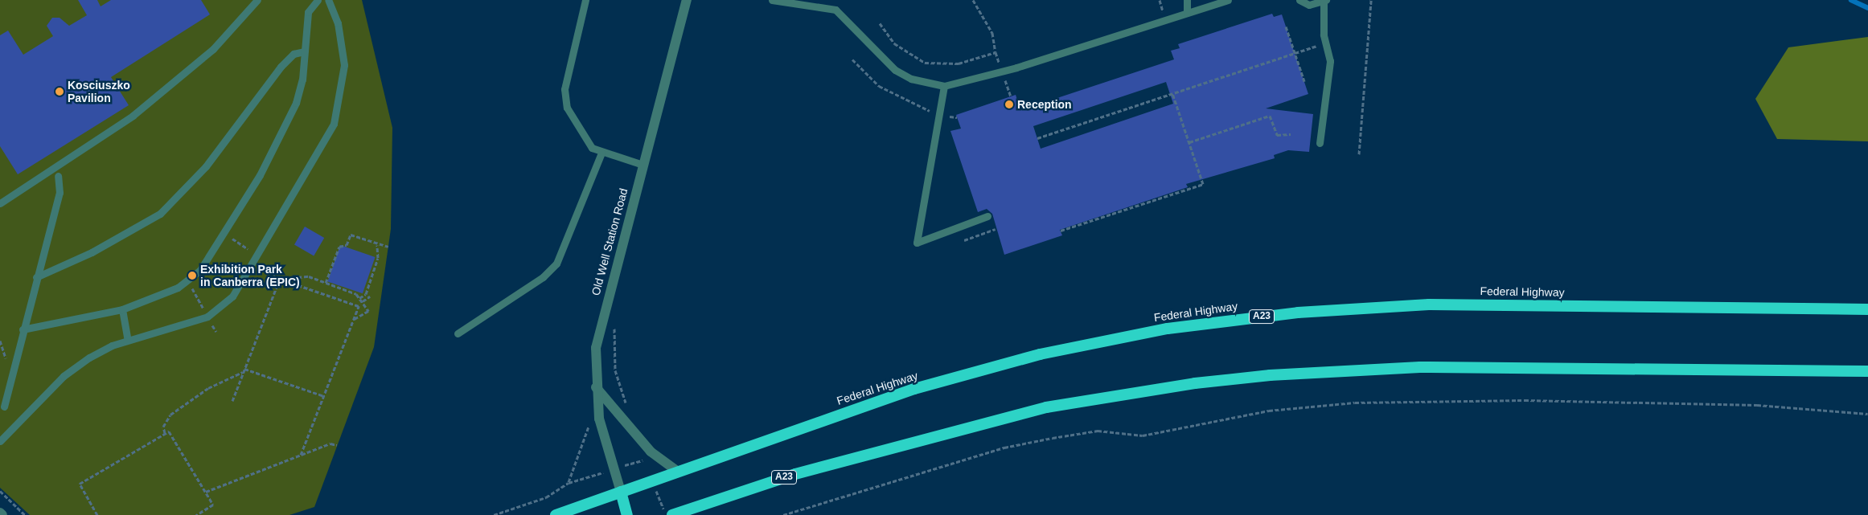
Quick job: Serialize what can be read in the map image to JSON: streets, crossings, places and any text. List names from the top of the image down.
{
  "streets": {
    "highway": ["Federal Highway", "A23"],
    "street": ["Old Well Station Road"]
  },
  "crossings": [
    ["Old Well Station Road", "Federal Highway"]
  ],
  "places": ["Kosciuszko Pavilion", "Reception", "Exhibition Park in Canberra (EPIC)"]
}
